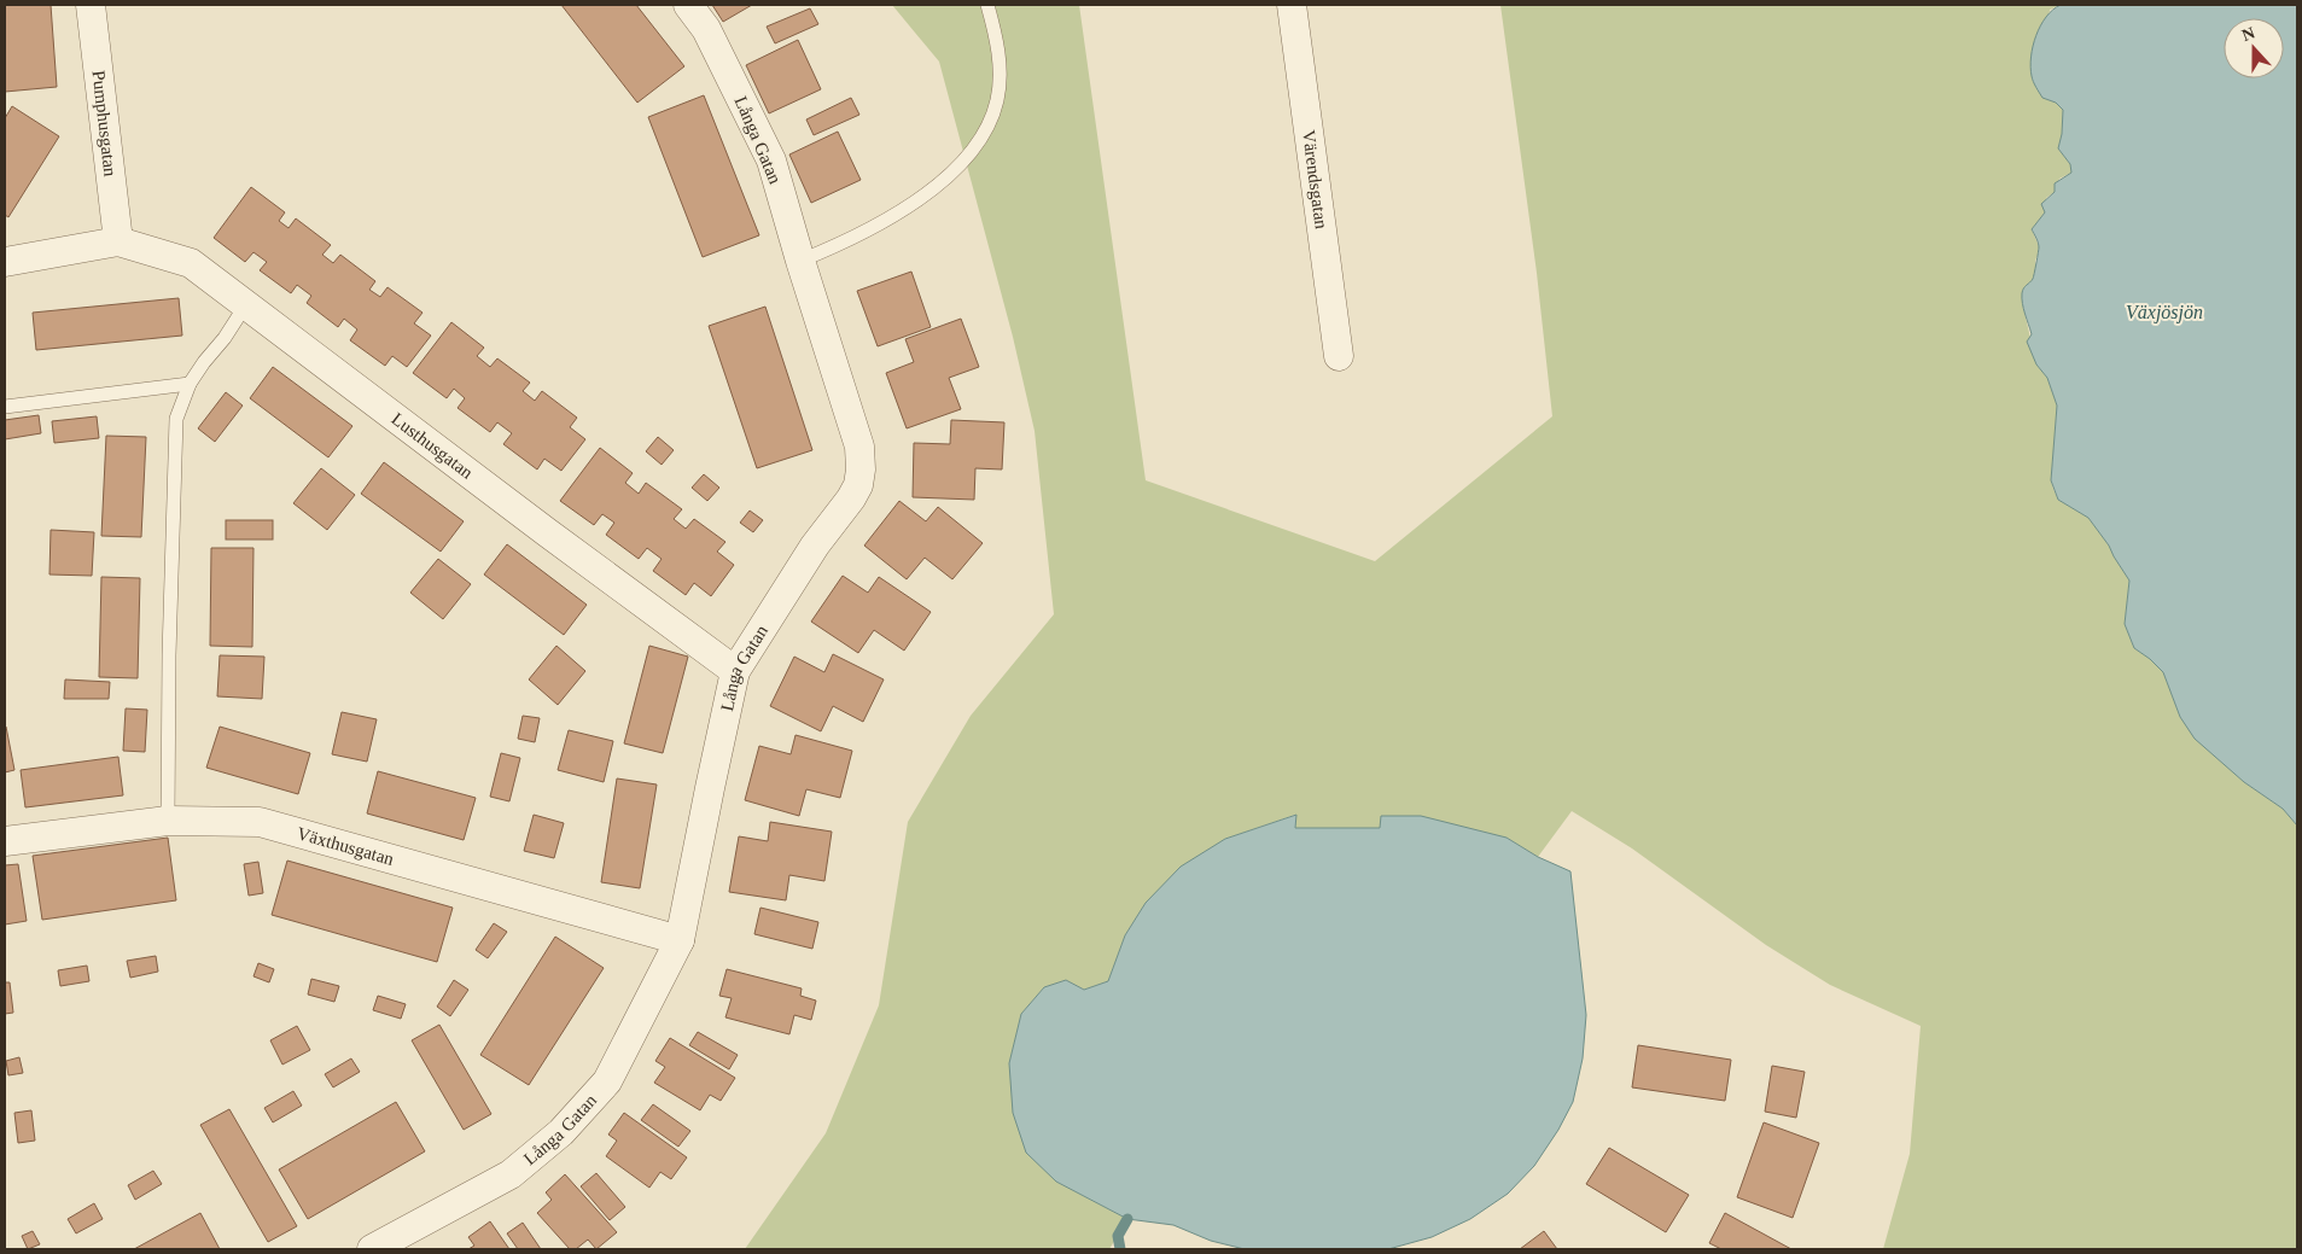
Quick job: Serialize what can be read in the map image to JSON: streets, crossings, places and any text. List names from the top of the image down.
{
  "streets": {
    "street": [
      "Pumphusgatan",
      "Långa Gatan",
      "Värendsgatan",
      "Lusthusgatan",
      "Växthusgatan"
    ]
  },
  "crossings": [
    ["Pumphusgatan", "Lusthusgatan"],
    ["Långa Gatan", "Lusthusgatan"],
    ["Långa Gatan", "Växthusgatan"]
  ],
  "water": ["Växjösjön"],
  "north": "top"
}
